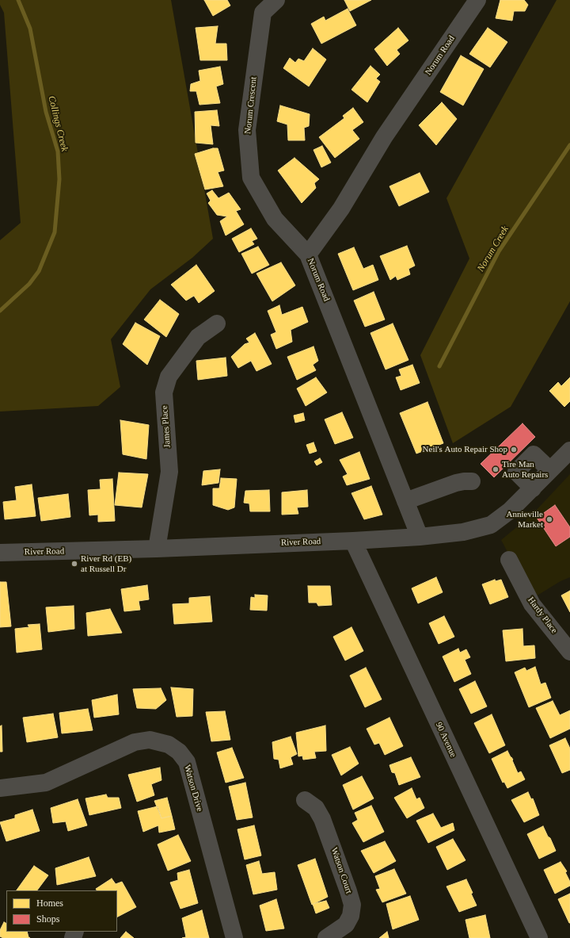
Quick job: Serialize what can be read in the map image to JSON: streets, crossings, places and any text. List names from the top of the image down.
{
  "streets": {
    "street": [
      "Norum Road",
      "Norum Crescent",
      "James Place",
      "River Road",
      "Hardy Place",
      "90 Avenue",
      "Watson Drive",
      "Watson Court"
    ]
  },
  "crossings": [
    ["Norum Road", "Norum Crescent"],
    ["Norum Road", "River Road"],
    ["James Place", "River Road"],
    ["River Road", "90 Avenue"]
  ],
  "water": ["Collings Creek", "Norum Creek"],
  "places": [
    "Neil's Auto Repair Shop",
    "Tire Man Auto Repairs",
    "Annieville Market",
    "River Rd (EB) at Russell Dr"
  ],
  "legend": ["Homes", "Shops"]
}
